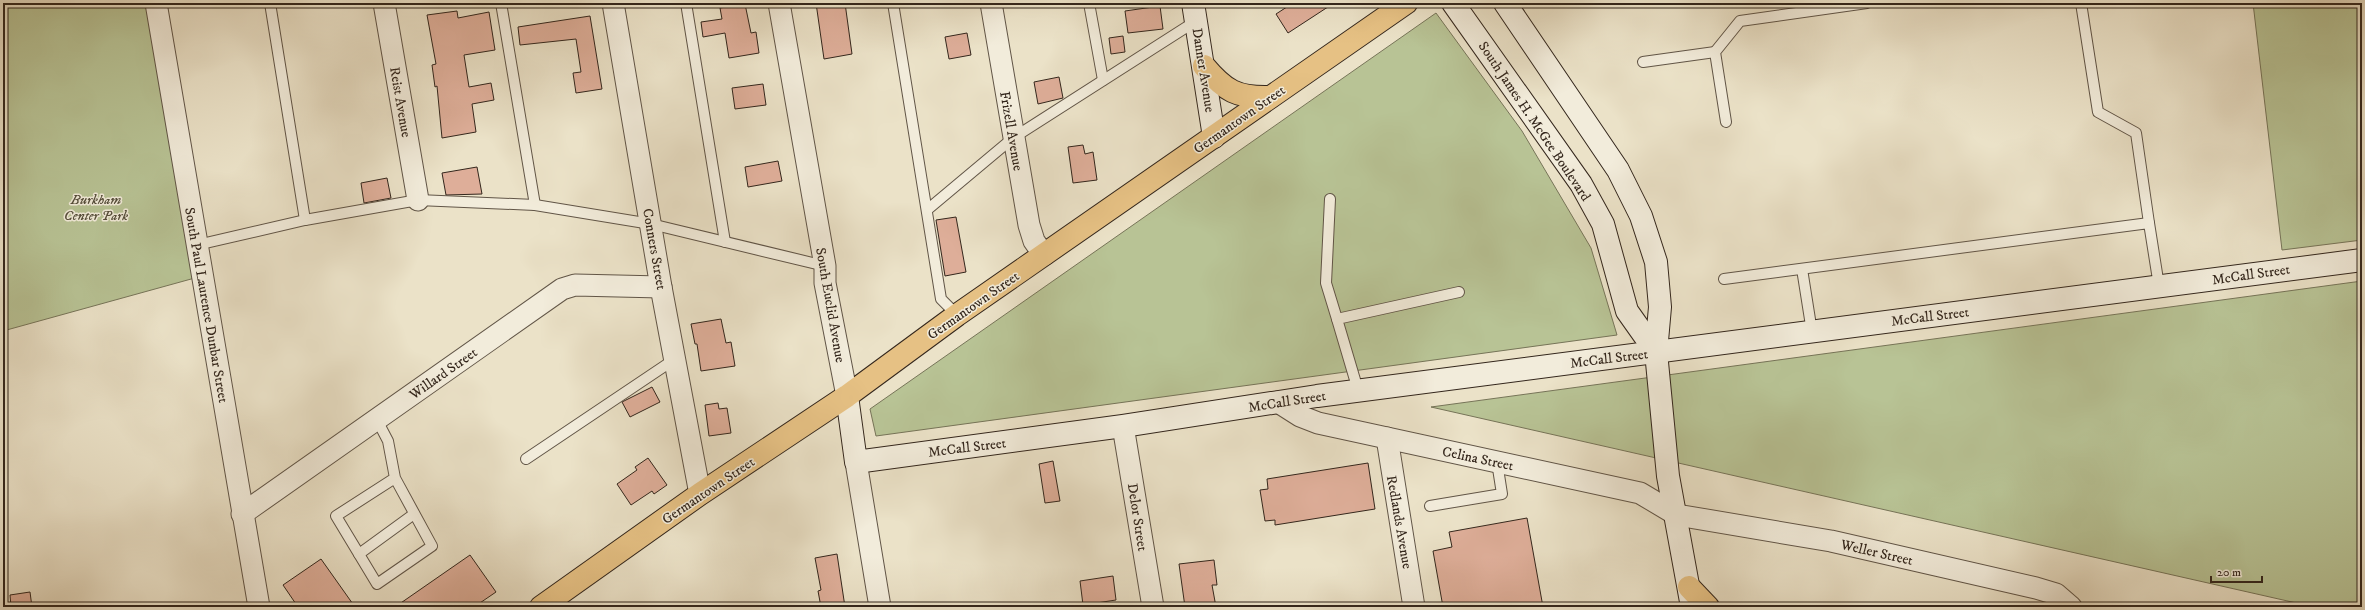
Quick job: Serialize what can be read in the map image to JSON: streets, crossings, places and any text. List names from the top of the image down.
{
  "streets": {
    "main road": ["Germantown Street"],
    "street": [
      "Danner Avenue",
      "Reist Avenue",
      "South James H. McGee Boulevard",
      "Frizell Avenue",
      "Conners Street",
      "McCall Street",
      "South Paul Laurence Dunbar Street",
      "South Euclid Avenue",
      "Willard Street",
      "Celina Street",
      "Delor Street",
      "Redlands Avenue",
      "Weller Street"
    ]
  },
  "crossings": [
    ["Danner Avenue", "Germantown Street"],
    ["Germantown Street", "Frizell Avenue"],
    ["Germantown Street", "Conners Street"],
    ["Germantown Street", "South Euclid Avenue"],
    ["South James H. McGee Boulevard", "McCall Street"],
    ["South James H. McGee Boulevard", "Celina Street"],
    ["South James H. McGee Boulevard", "Weller Street"],
    ["Conners Street", "Willard Street"],
    ["McCall Street", "South Euclid Avenue"],
    ["McCall Street", "Celina Street"],
    ["McCall Street", "Delor Street"],
    ["South Paul Laurence Dunbar Street", "Willard Street"],
    ["Celina Street", "Redlands Avenue"],
    ["Celina Street", "Weller Street"]
  ],
  "parks": ["Burkham Center Park"],
  "scale_bar": "20 m"
}
